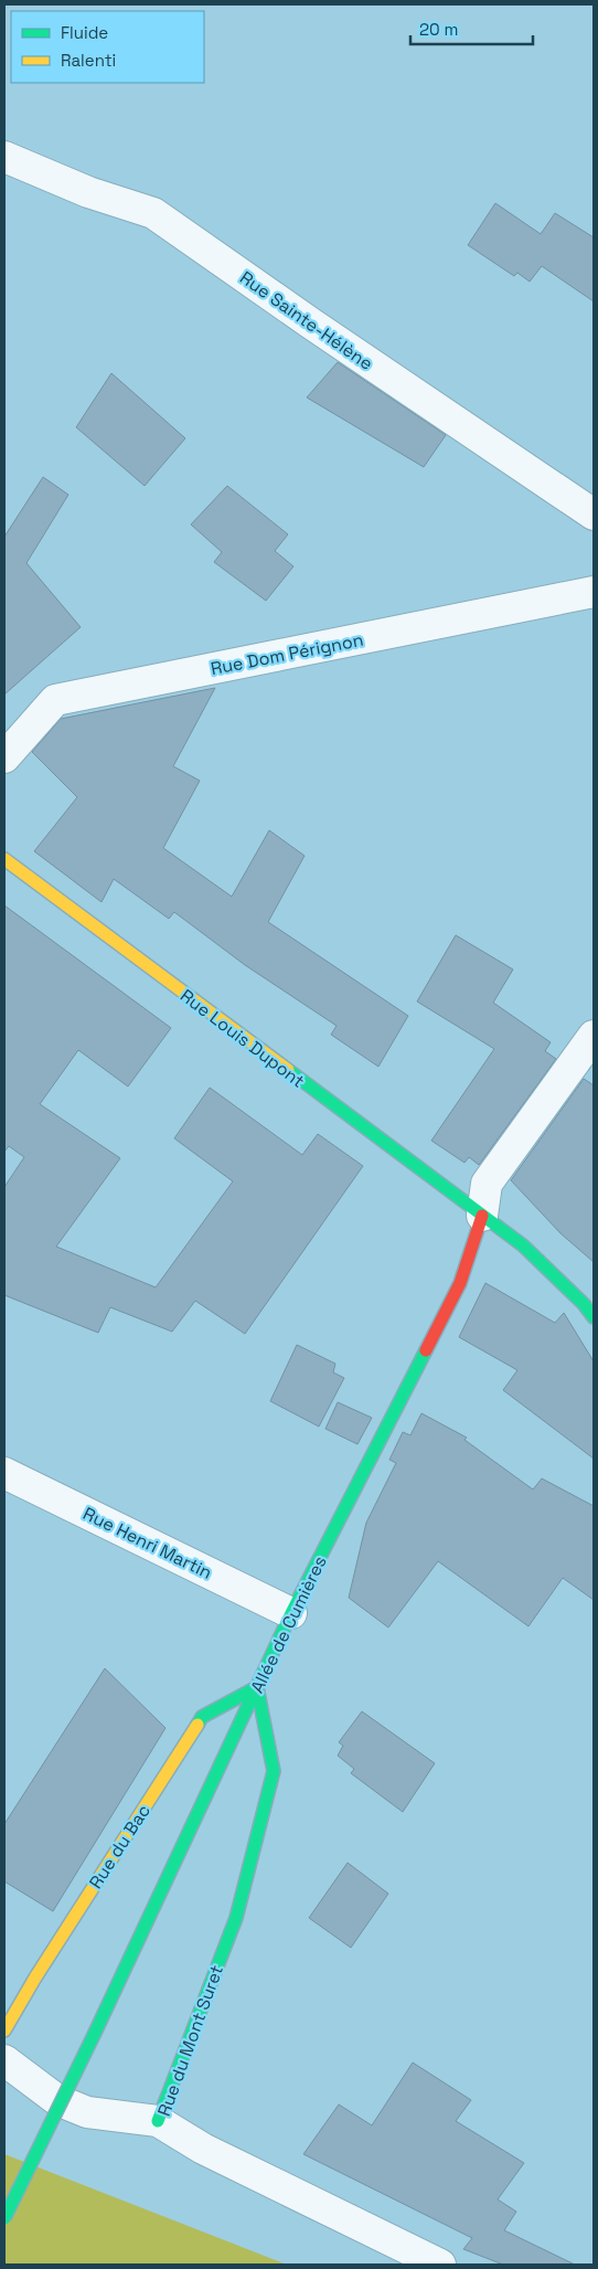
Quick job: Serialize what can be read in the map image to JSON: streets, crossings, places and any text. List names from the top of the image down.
{
  "streets": {
    "main road": [
      "Rue Louis Dupont",
      "Allée de Cumières",
      "Rue du Bac",
      "Rue du Mont Suret"
    ],
    "street": ["Rue Sainte-Hélène", "Rue Dom Pérignon", "Rue Henri Martin"]
  },
  "crossings": [
    ["Rue Louis Dupont", "Allée de Cumières"],
    ["Rue Henri Martin", "Allée de Cumières"],
    ["Allée de Cumières", "Rue du Bac"],
    ["Allée de Cumières", "Rue du Mont Suret"],
    ["Rue du Bac", "Rue du Mont Suret"]
  ],
  "legend": ["Fluide", "Ralenti"],
  "scale_bar": "20 m"
}
